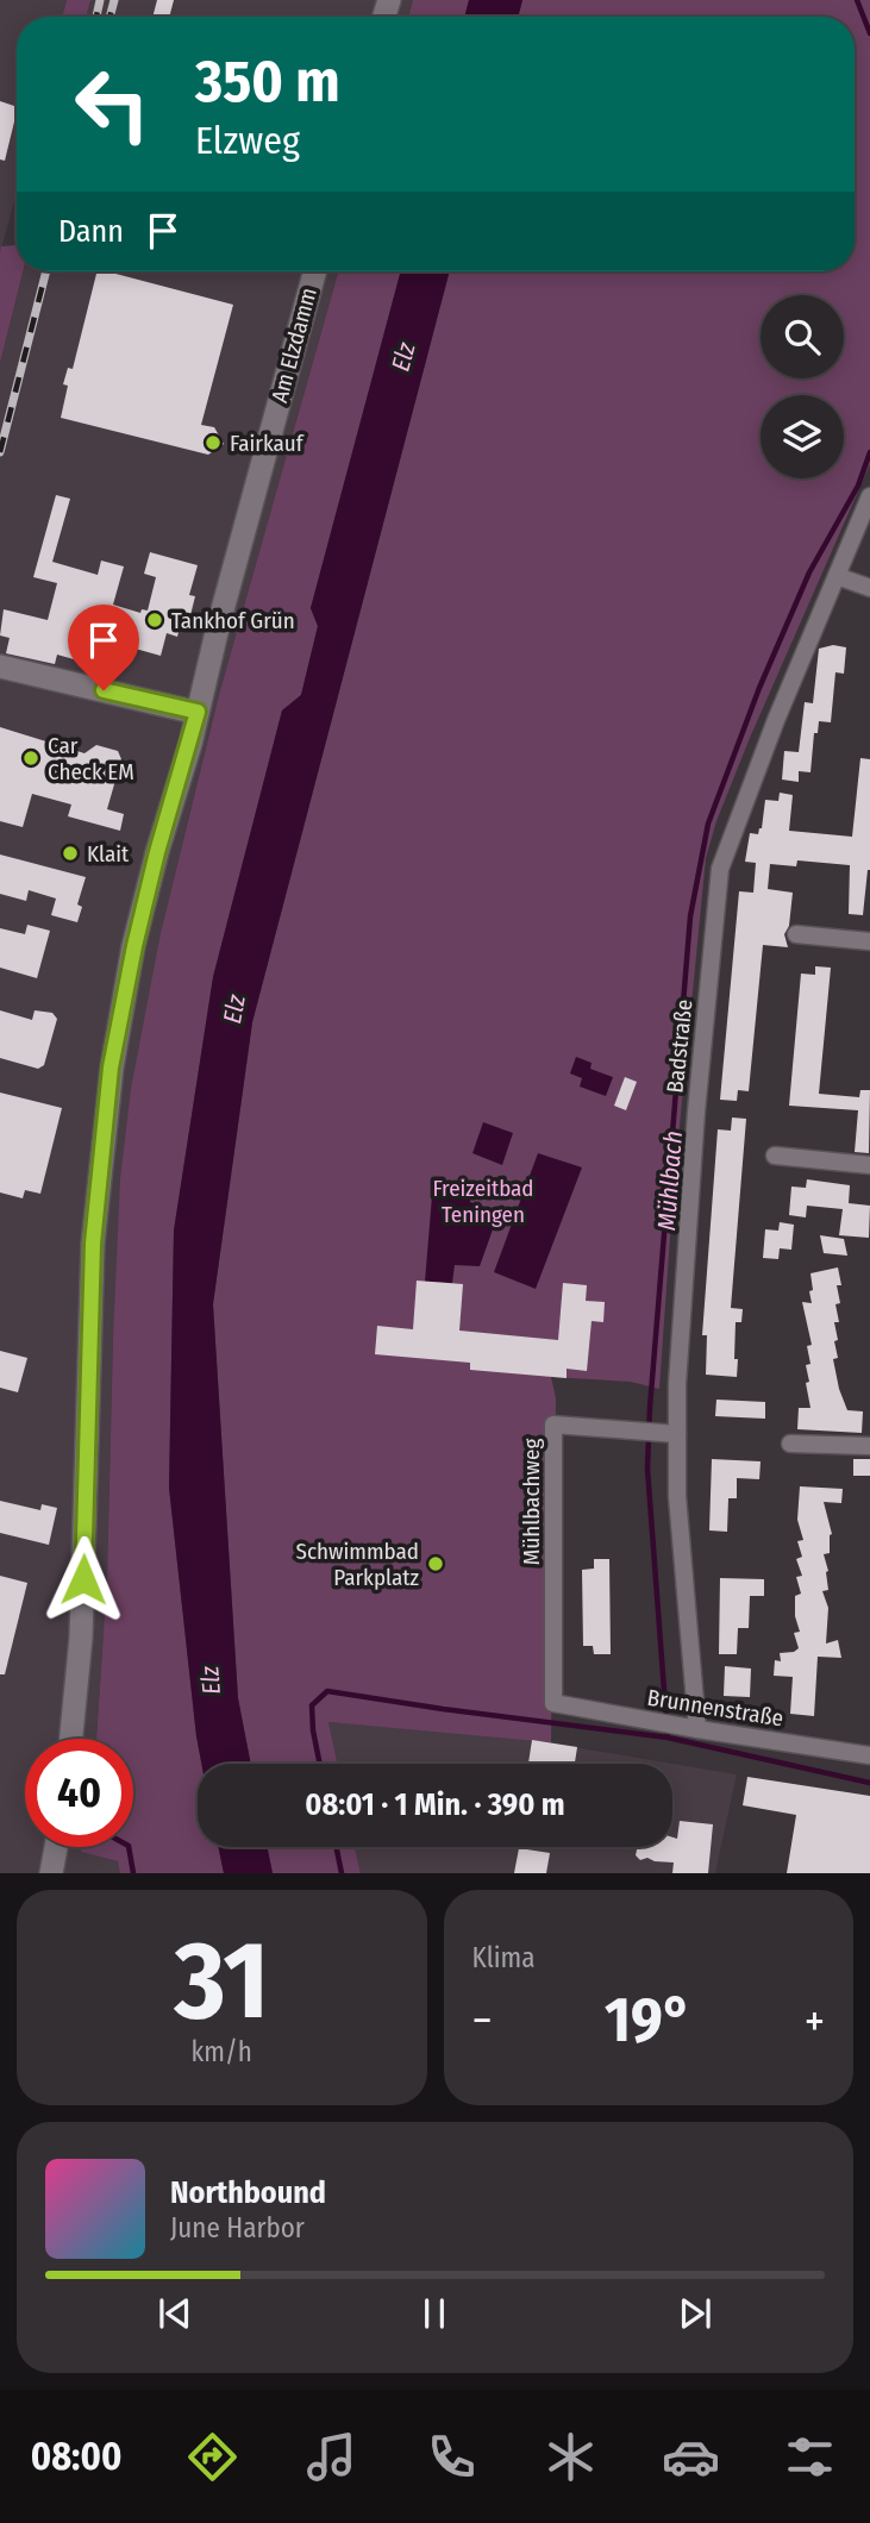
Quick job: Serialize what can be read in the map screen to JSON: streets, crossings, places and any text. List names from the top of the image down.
{
  "streets": {
    "street": [
      "Am Elzdamm",
      "Badstraße",
      "Mühlbachweg",
      "Brunnenstraße"
    ]
  },
  "crossings": [
    ["Badstraße", "Mühlbachweg"],
    ["Badstraße", "Brunnenstraße"],
    ["Mühlbachweg", "Brunnenstraße"]
  ],
  "water": ["Elz", "Mühlbach"],
  "parks": ["Freizeitbad Teningen"],
  "places": [
    "Fairkauf",
    "Tankhof Grün",
    "Car Check EM",
    "Klait",
    "Schwimmbad Parkplatz"
  ],
  "page": {
    "turn": ["350 m", "Elzweg"],
    "then": "Dann",
    "limit": "40",
    "trip": "08:01 · 1 Min. · 390 m",
    "tile": [
      ["31", "km/h"],
      "Klima"
    ],
    "heat": ["−", "19°", "+"],
    "song": ["Northbound", "June Harbor"],
    "tabs": "08:00"
  }
}
